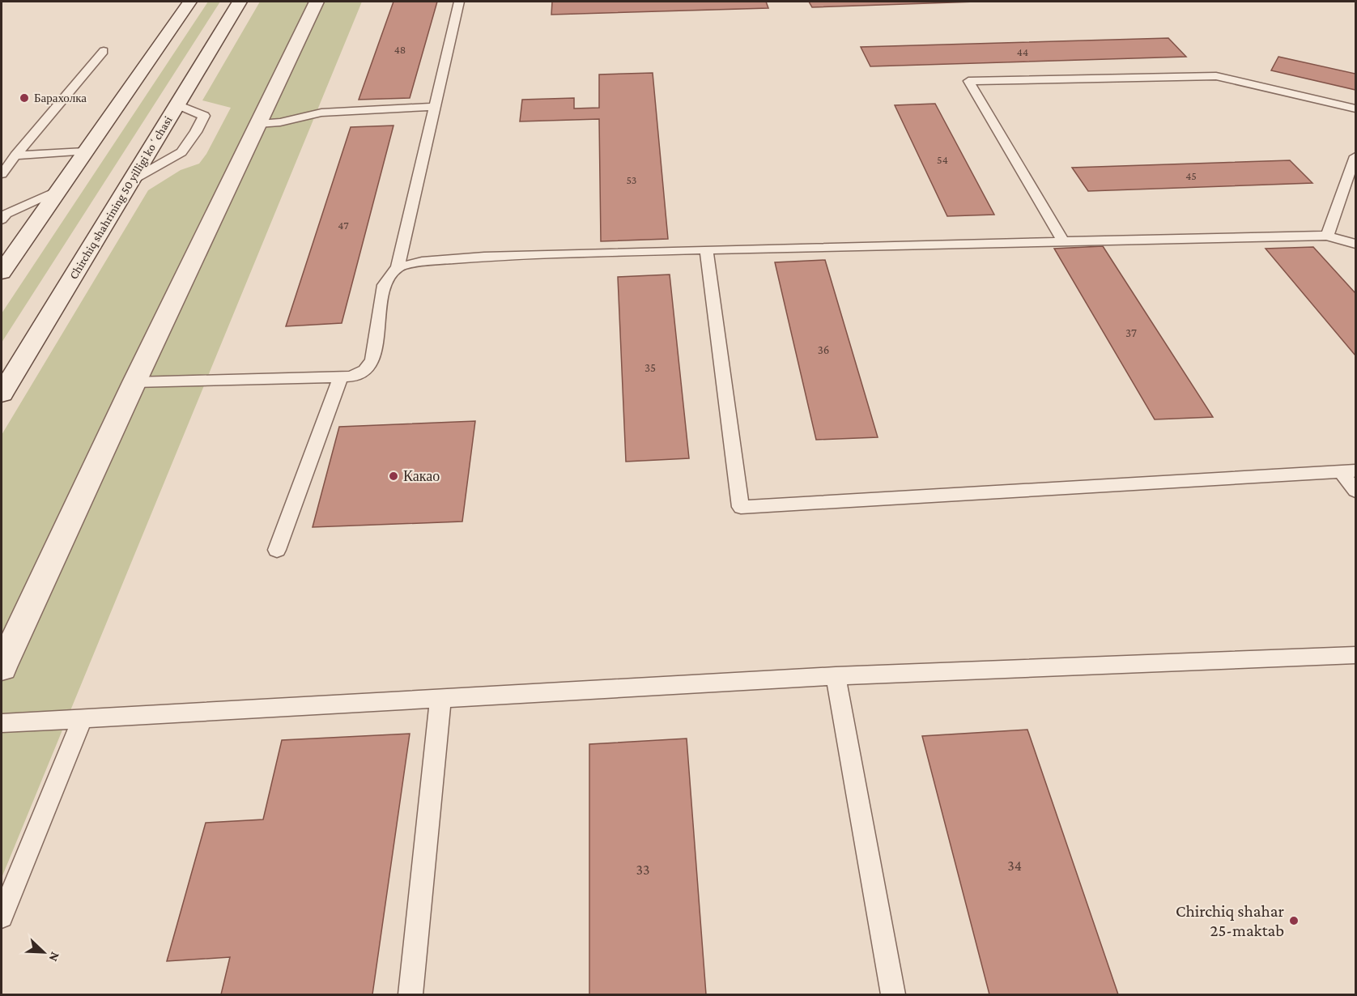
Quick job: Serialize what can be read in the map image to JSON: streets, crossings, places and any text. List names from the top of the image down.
{
  "streets": {
    "main road": ["Chirchiq shahrining 50 yilligi koʻchasi"]
  },
  "places": ["Барахолка", "Какао", "Chirchiq shahar 25-maktab"],
  "house_numbers": [
    "48",
    "44",
    "54",
    "45",
    "53",
    "47",
    "37",
    "36",
    "35",
    "34",
    "33"
  ],
  "north": "bottom right"
}
